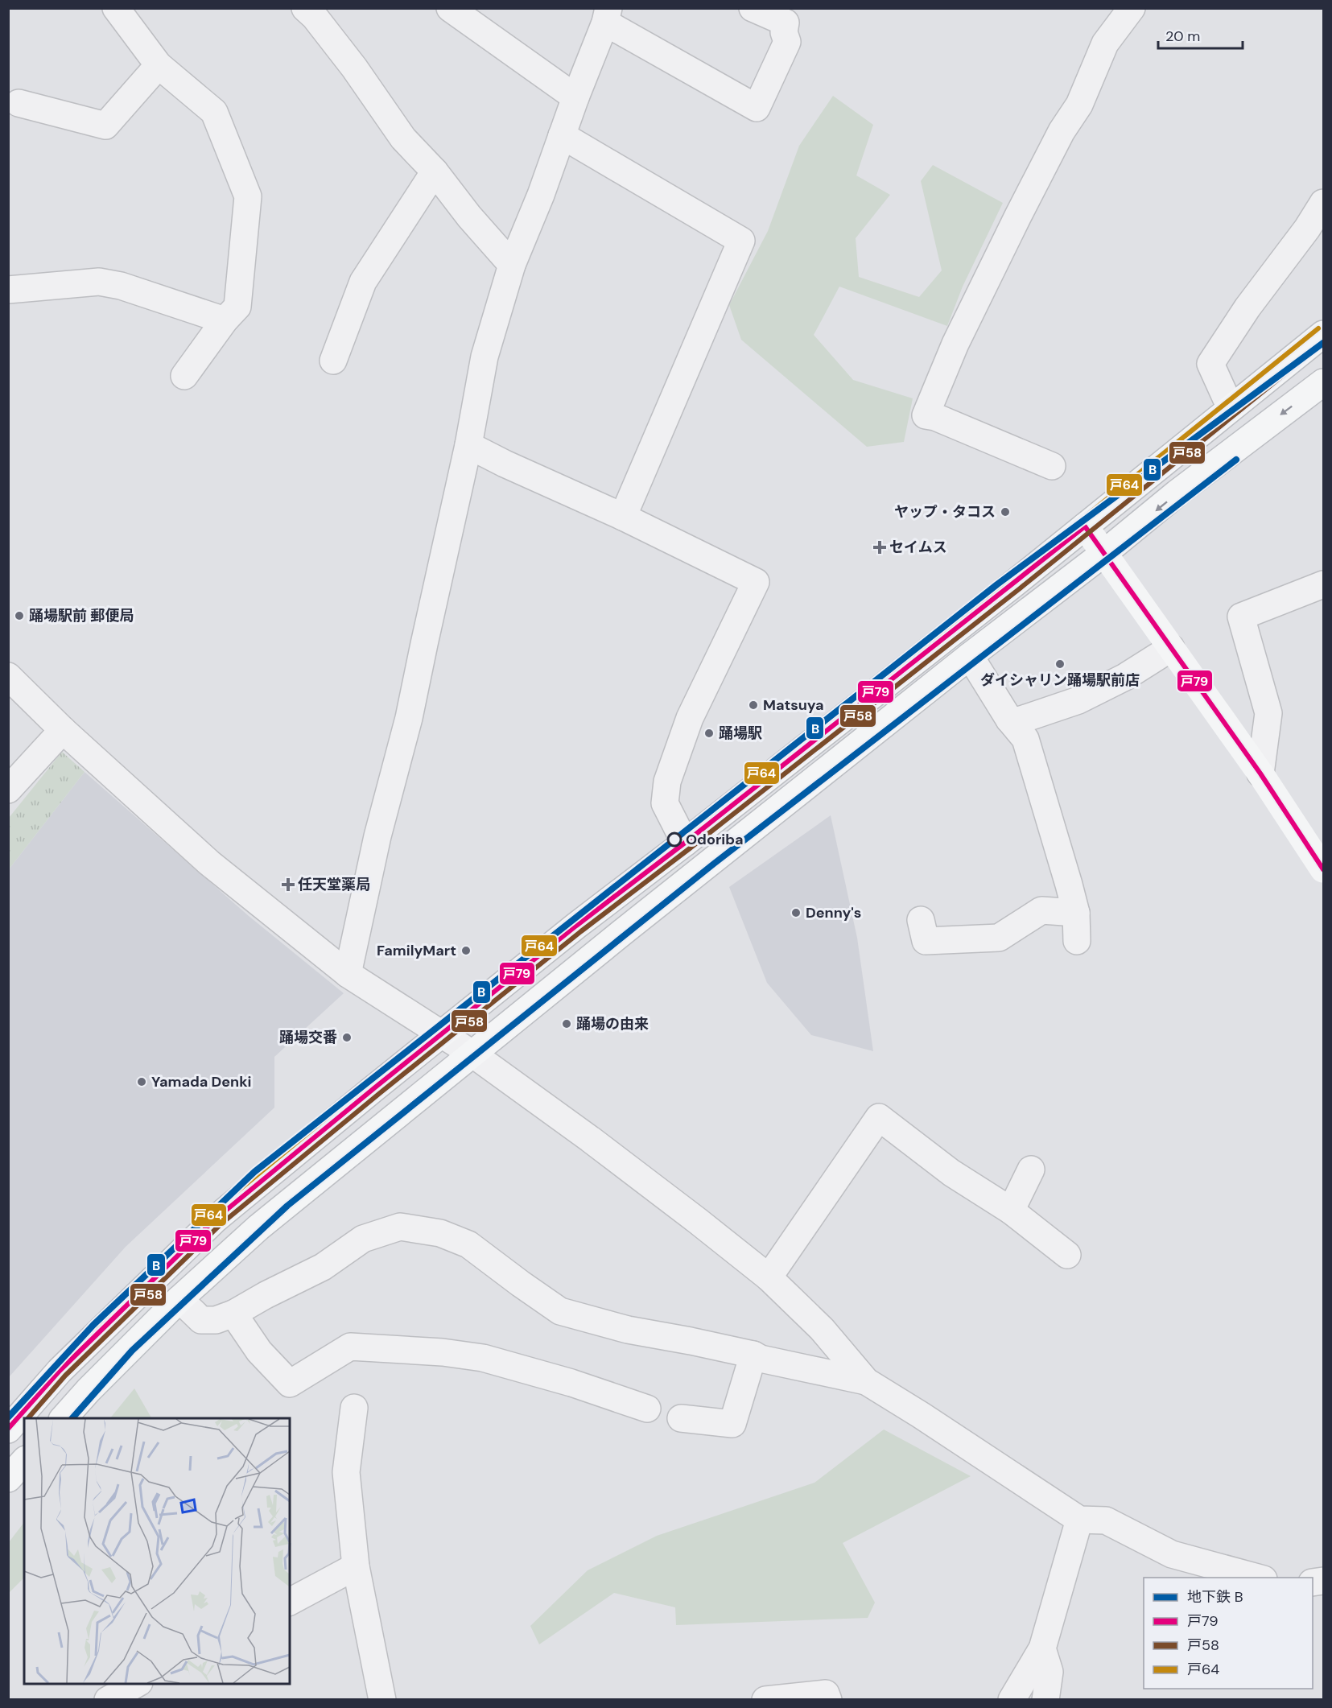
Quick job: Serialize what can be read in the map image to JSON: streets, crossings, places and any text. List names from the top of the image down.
{
  "places": {
    "other": [
      "ヤップ・タコス",
      "踊場駅前 郵便局",
      "ダイシャリン踊場駅前店",
      "Matsuya",
      "踊場駅",
      "Odoriba",
      "Denny's",
      "FamilyMart",
      "踊場の由来",
      "踊場交番",
      "Yamada Denki"
    ],
    "health": ["セイムス", "任天堂薬局"]
  },
  "lines": [
    "transit line 戸64",
    "metro line B",
    "transit line 戸58",
    "transit line 戸79"
  ],
  "legend": [
    "地下鉄 B",
    "戸79",
    "戸58",
    "戸64"
  ],
  "scale_bar": "20 m"
}
